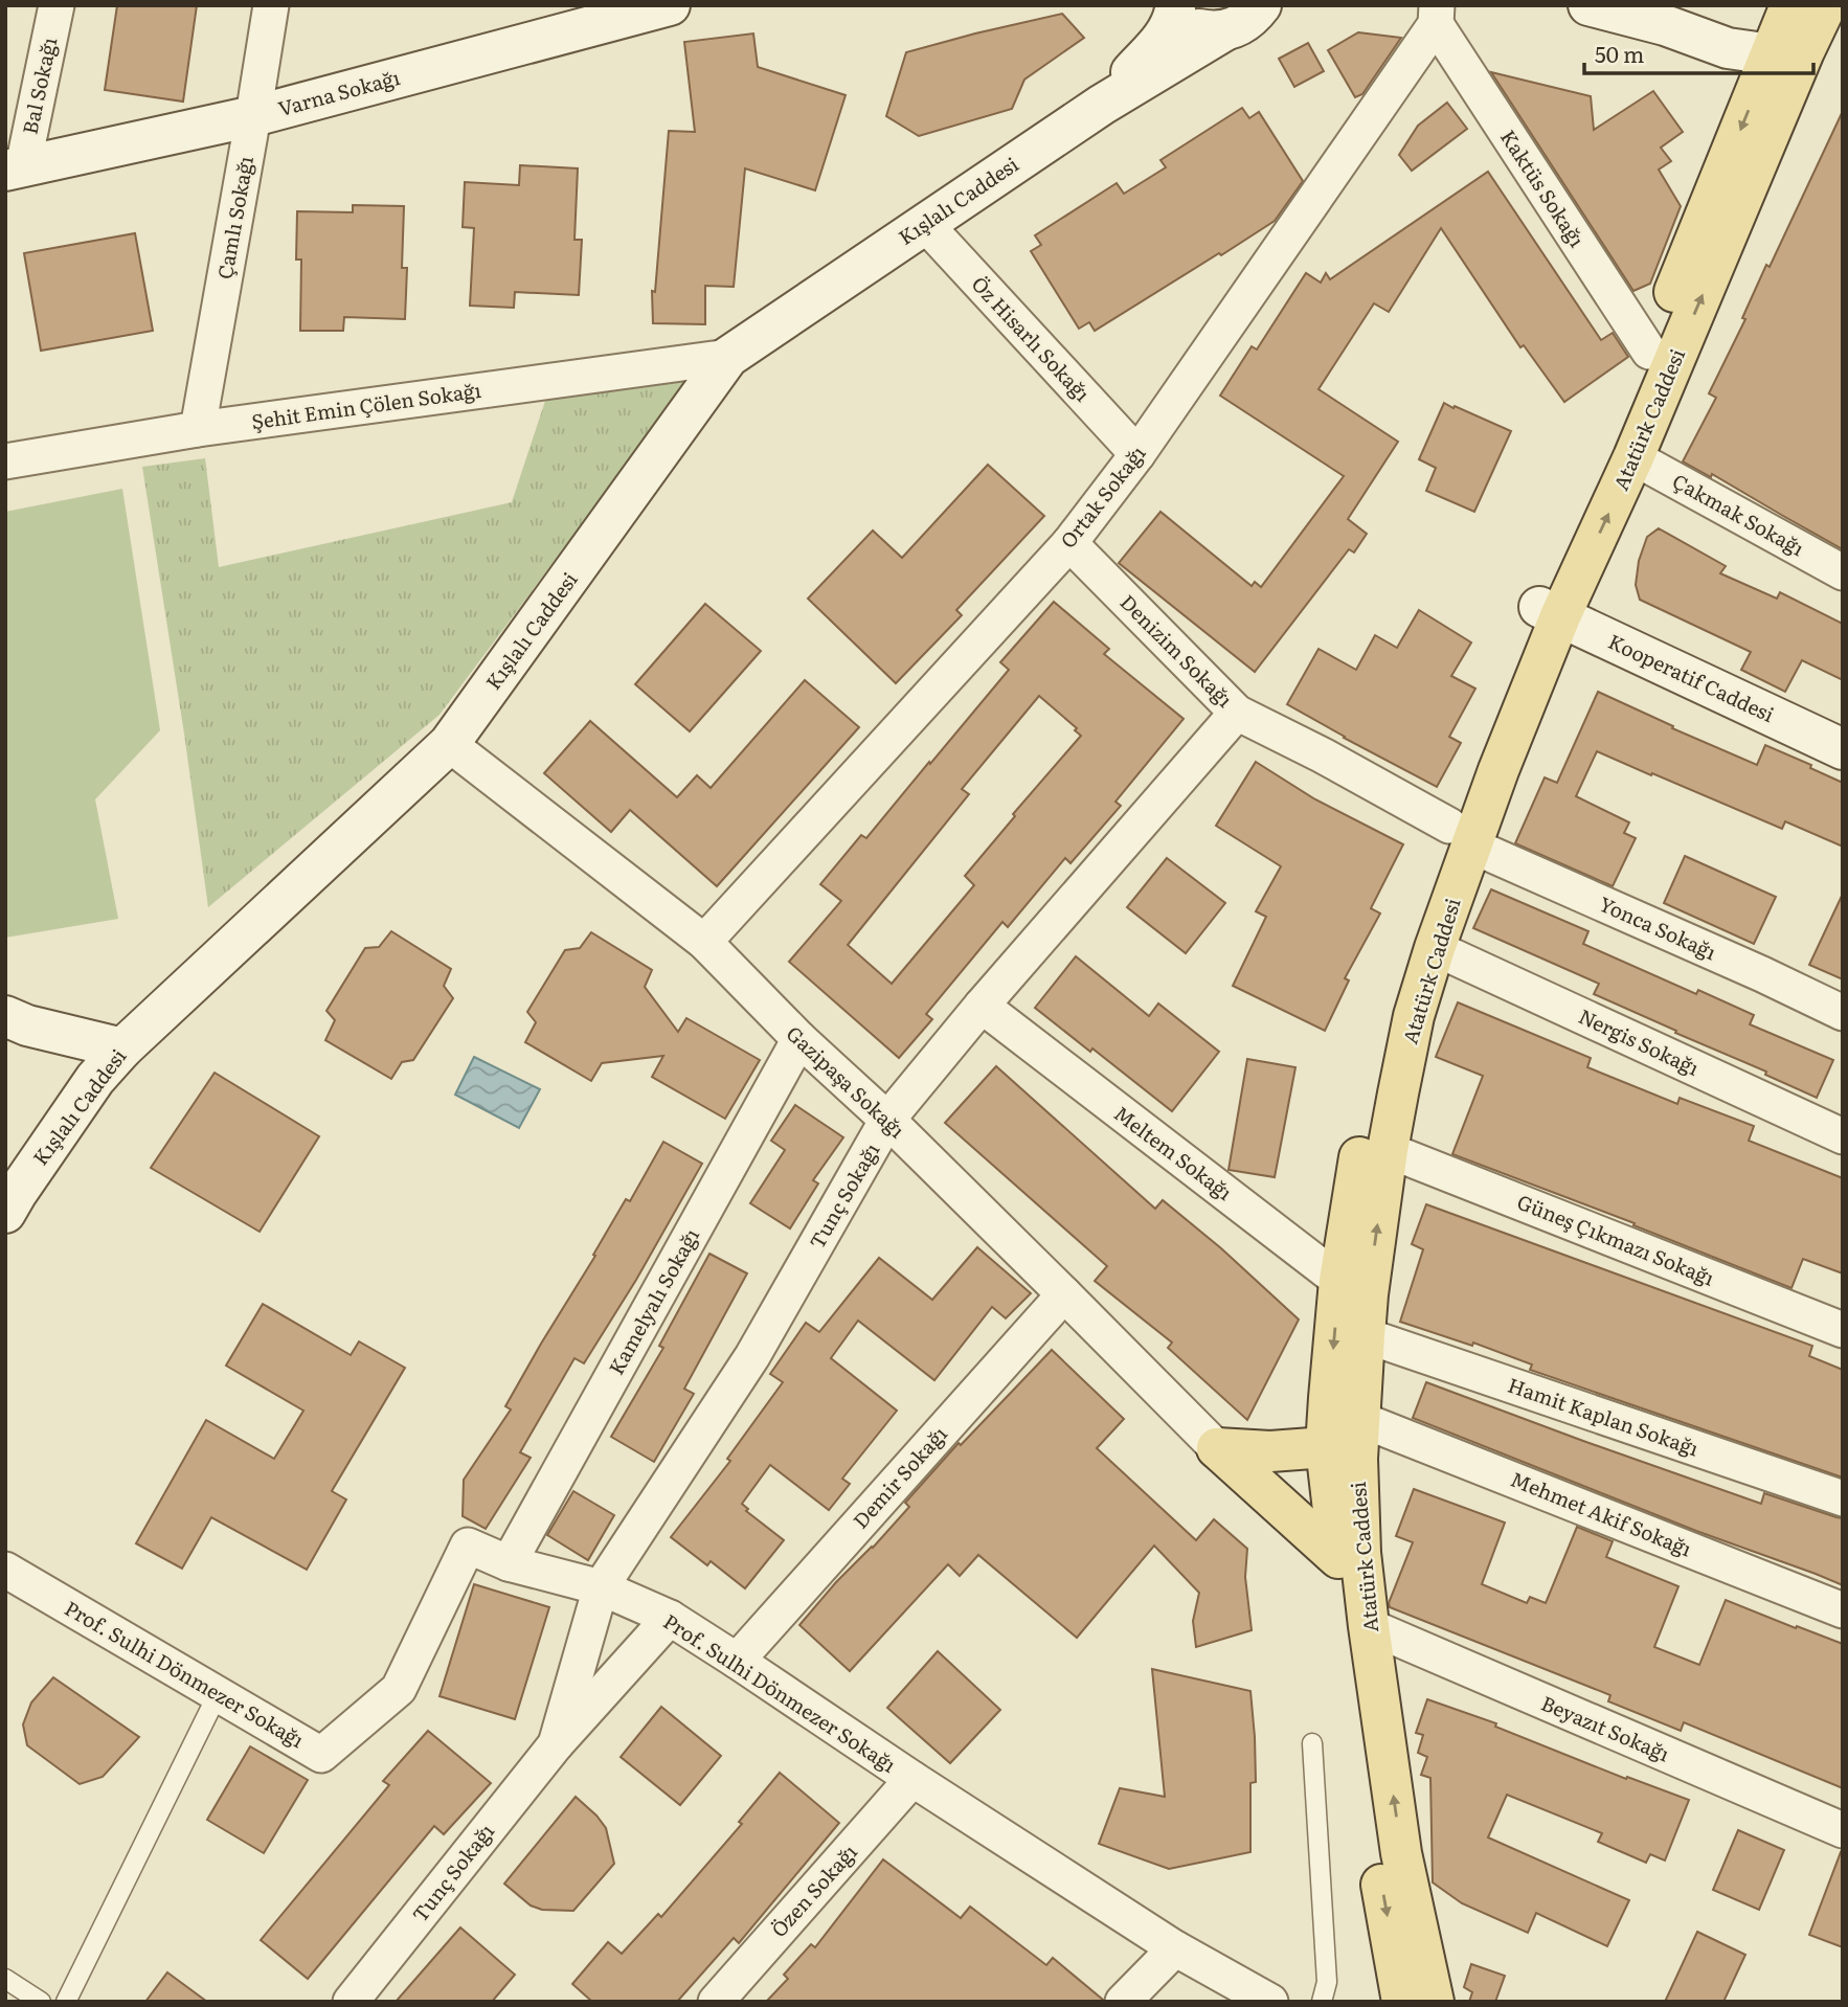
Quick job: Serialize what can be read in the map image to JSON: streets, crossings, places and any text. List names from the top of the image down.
{
  "streets": {
    "main road": ["Atatürk Caddesi"],
    "street": [
      "Bal Sokağı",
      "Varna Sokağı",
      "Kaktüs Sokağı",
      "Kışlalı Caddesi",
      "Çamlı Sokağı",
      "Öz Hisarlı Sokağı",
      "Şehit Emin Çölen Sokağı",
      "Ortak Sokağı",
      "Çakmak Sokağı",
      "Denizim Sokağı",
      "Kooperatif Caddesi",
      "Yonca Sokağı",
      "Nergis Sokağı",
      "Gazipaşa Sokağı",
      "Meltem Sokağı",
      "Tunç Sokağı",
      "Güneş Çıkmazı Sokağı",
      "Kamelyalı Sokağı",
      "Hamit Kaplan Sokağı",
      "Demir Sokağı",
      "Mehmet Akif Sokağı",
      "Prof. Sulhi Dönmezer Sokağı",
      "Beyazıt Sokağı",
      "Özen Sokağı"
    ]
  },
  "crossings": [
    ["Bal Sokağı", "Varna Sokağı"],
    ["Varna Sokağı", "Çamlı Sokağı"],
    ["Kaktüs Sokağı", "Atatürk Caddesi"],
    ["Kaktüs Sokağı", "Ortak Sokağı"],
    ["Kışlalı Caddesi", "Öz Hisarlı Sokağı"],
    ["Kışlalı Caddesi", "Şehit Emin Çölen Sokağı"],
    ["Kışlalı Caddesi", "Gazipaşa Sokağı"],
    ["Çamlı Sokağı", "Şehit Emin Çölen Sokağı"],
    ["Öz Hisarlı Sokağı", "Ortak Sokağı"],
    ["Atatürk Caddesi", "Çakmak Sokağı"],
    ["Atatürk Caddesi", "Denizim Sokağı"],
    ["Atatürk Caddesi", "Kooperatif Caddesi"],
    ["Atatürk Caddesi", "Yonca Sokağı"],
    ["Atatürk Caddesi", "Nergis Sokağı"],
    ["Atatürk Caddesi", "Meltem Sokağı"],
    ["Atatürk Caddesi", "Güneş Çıkmazı Sokağı"],
    ["Atatürk Caddesi", "Hamit Kaplan Sokağı"],
    ["Atatürk Caddesi", "Mehmet Akif Sokağı"],
    ["Atatürk Caddesi", "Beyazıt Sokağı"],
    ["Ortak Sokağı", "Denizim Sokağı"],
    ["Ortak Sokağı", "Gazipaşa Sokağı"],
    ["Denizim Sokağı", "Yonca Sokağı"],
    ["Denizim Sokağı", "Tunç Sokağı"],
    ["Gazipaşa Sokağı", "Tunç Sokağı"],
    ["Gazipaşa Sokağı", "Kamelyalı Sokağı"],
    ["Gazipaşa Sokağı", "Demir Sokağı"],
    ["Meltem Sokağı", "Tunç Sokağı"],
    ["Tunç Sokağı", "Prof. Sulhi Dönmezer Sokağı"],
    ["Kamelyalı Sokağı", "Prof. Sulhi Dönmezer Sokağı"],
    ["Demir Sokağı", "Prof. Sulhi Dönmezer Sokağı"],
    ["Prof. Sulhi Dönmezer Sokağı", "Özen Sokağı"]
  ],
  "scale_bar": "50 m"
}
